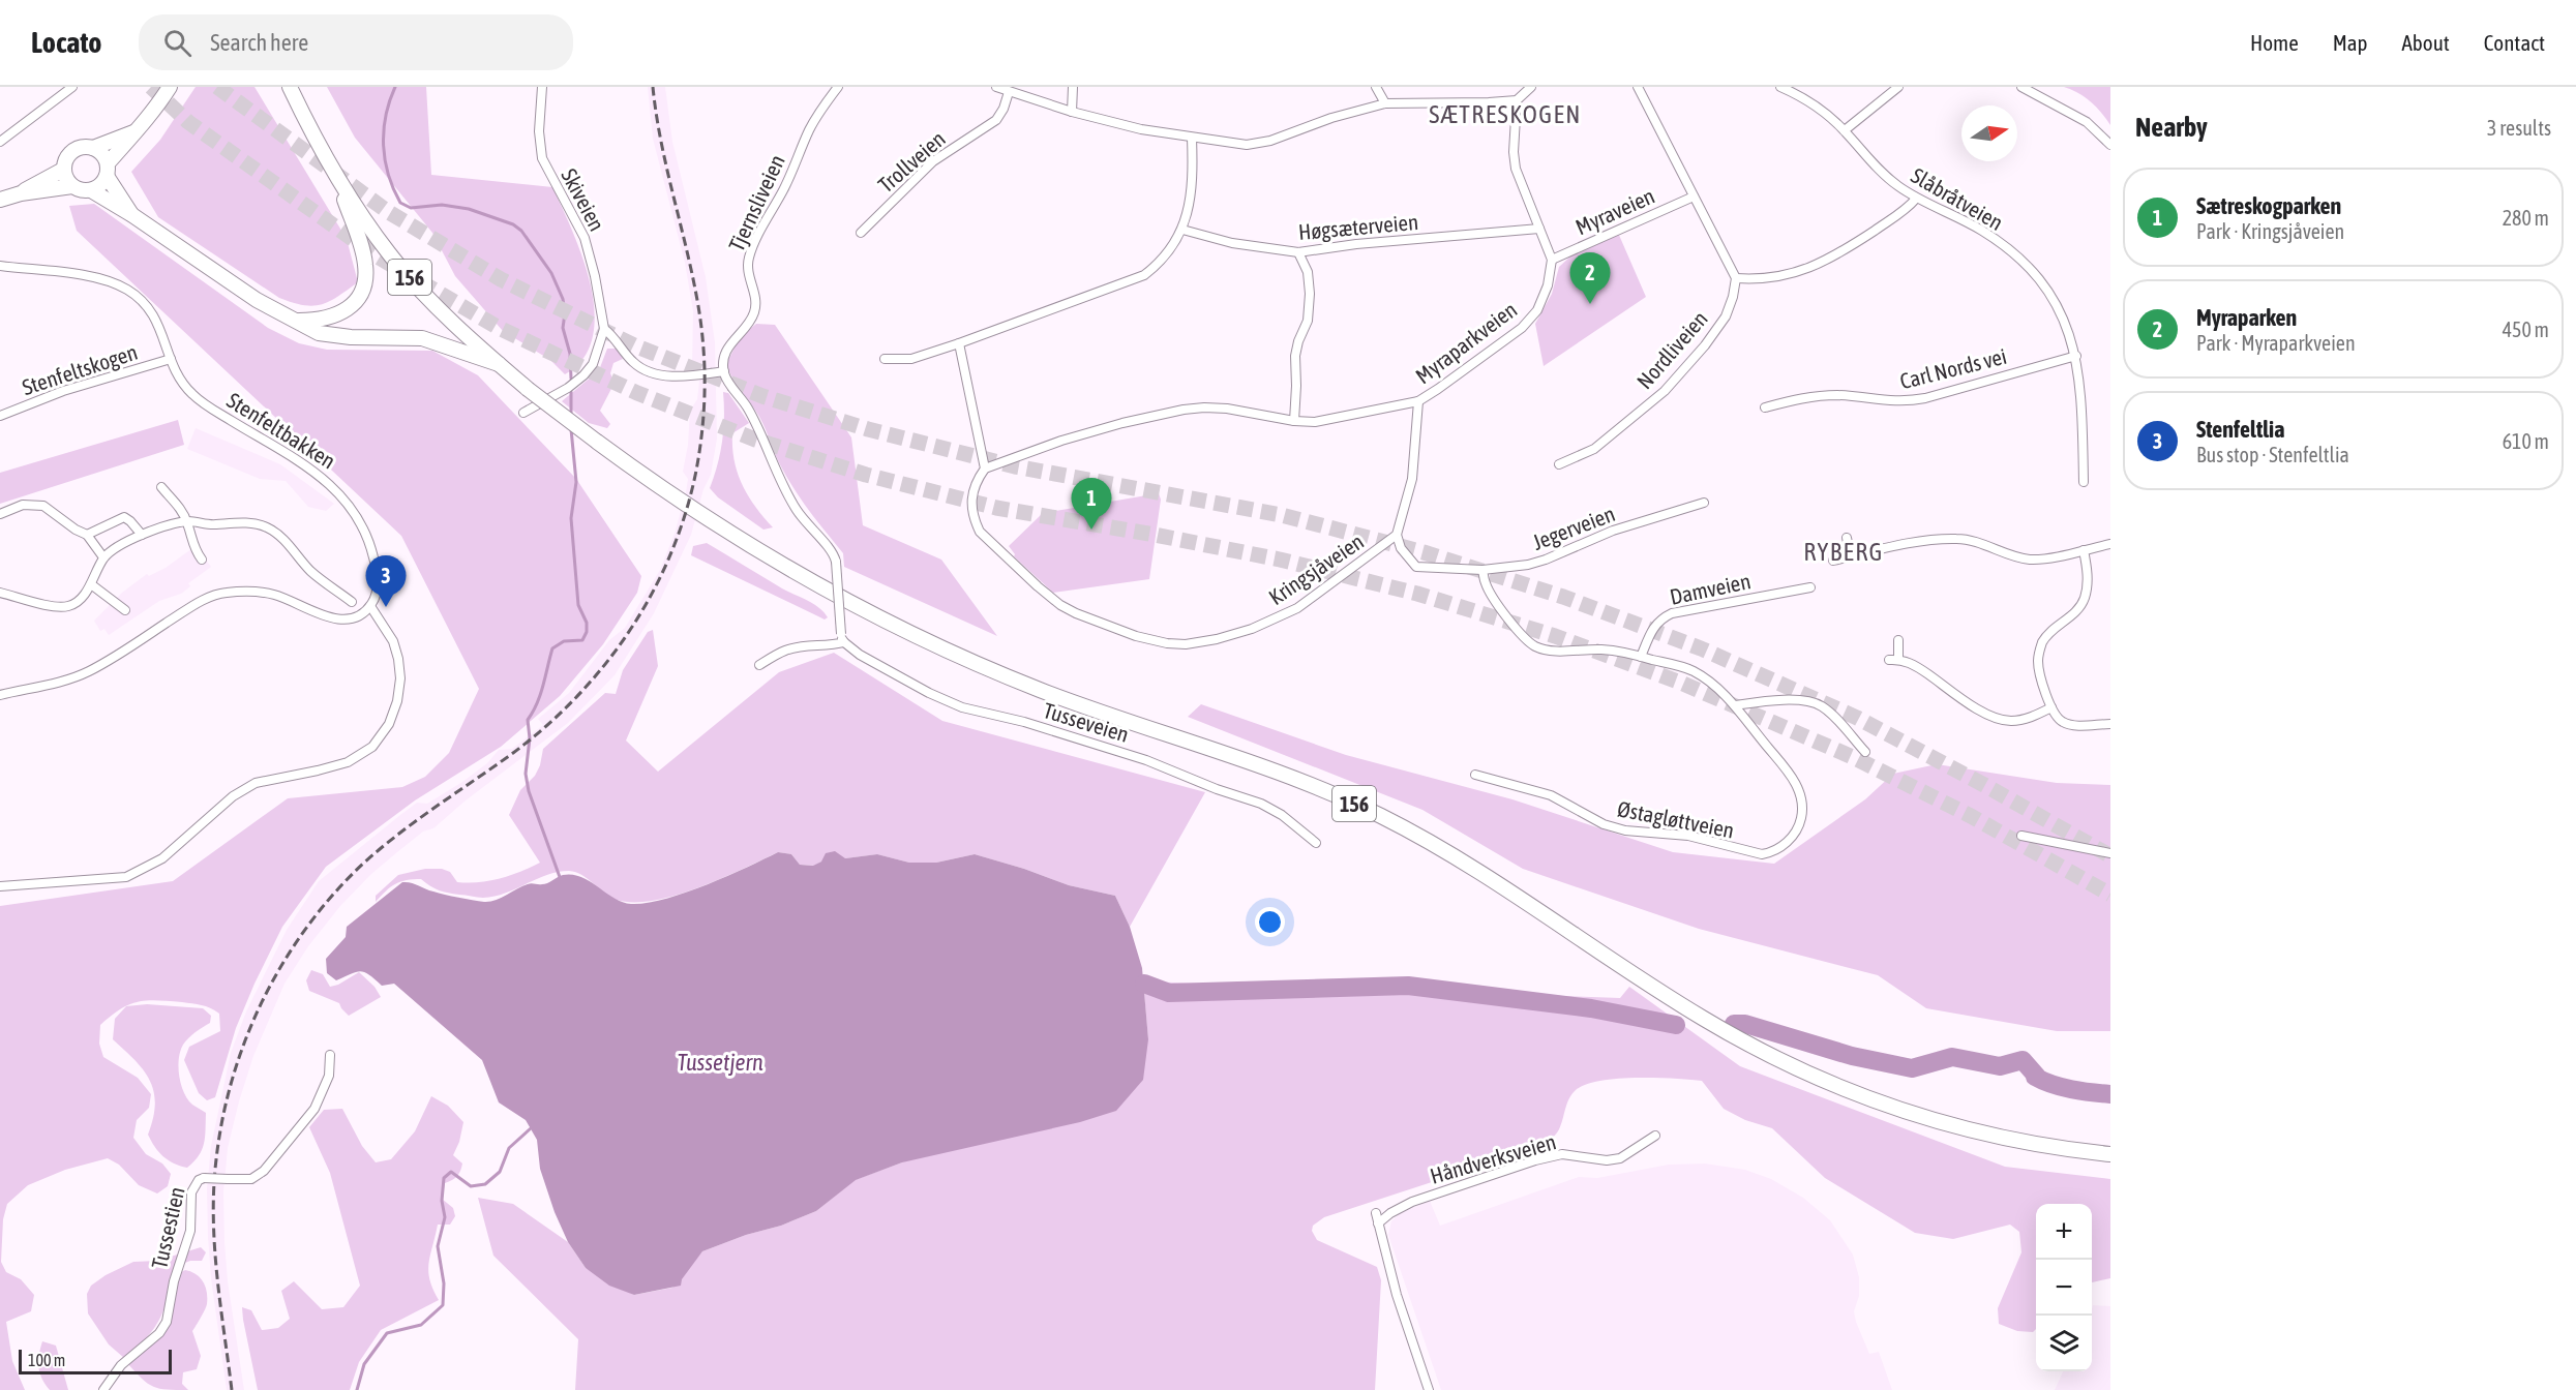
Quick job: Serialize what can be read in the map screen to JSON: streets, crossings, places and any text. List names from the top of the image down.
{
  "streets": {
    "main road": ["156"],
    "street": [
      "Trollveien",
      "Slåbråtveien",
      "Skiveien",
      "Tjernsliveien",
      "Myraveien",
      "Høgsæterveien",
      "Myraparkveien",
      "Nordliveien",
      "Carl Nords vei",
      "Stenfeltskogen",
      "Stenfeltbakken",
      "Jegerveien",
      "Kringsjåveien",
      "Damveien",
      "Tusseveien",
      "Østagløttveien",
      "Håndverksveien",
      "Tussestien"
    ]
  },
  "crossings": [
    ["Slåbråtveien", "Carl Nords vei"],
    ["Myraveien", "Myraparkveien"],
    ["Myraparkveien", "Kringsjåveien"],
    ["Stenfeltskogen", "Stenfeltbakken"],
    ["Jegerveien", "Kringsjåveien"],
    ["Jegerveien", "Østagløttveien"],
    ["Damveien", "Østagløttveien"]
  ],
  "districts": ["SÆTRESKOGEN", "RYBERG"],
  "water": ["Tussetjern"],
  "scale_bar": "100 m",
  "north": "right",
  "page": {
    "header": "Locato",
    "search": "Search here",
    "nav": [
      "Home",
      "Map",
      "About",
      "Contact"
    ],
    "heading": ["Nearby", "3 results"],
    "list": [
      {
        "mark": "1",
        "name": "Sætreskogparken",
        "note": "Park · Kringsjåveien",
        "value": "280 m"
      },
      {
        "mark": "2",
        "name": "Myraparken",
        "note": "Park · Myraparkveien",
        "value": "450 m"
      },
      {
        "mark": "3",
        "name": "Stenfeltlia",
        "note": "Bus stop · Stenfeltlia",
        "value": "610 m"
      }
    ],
    "pins": ["2", "1", "3"],
    "map_buttons": ["+", "−"],
    "scale": "100 m"
  }
}
